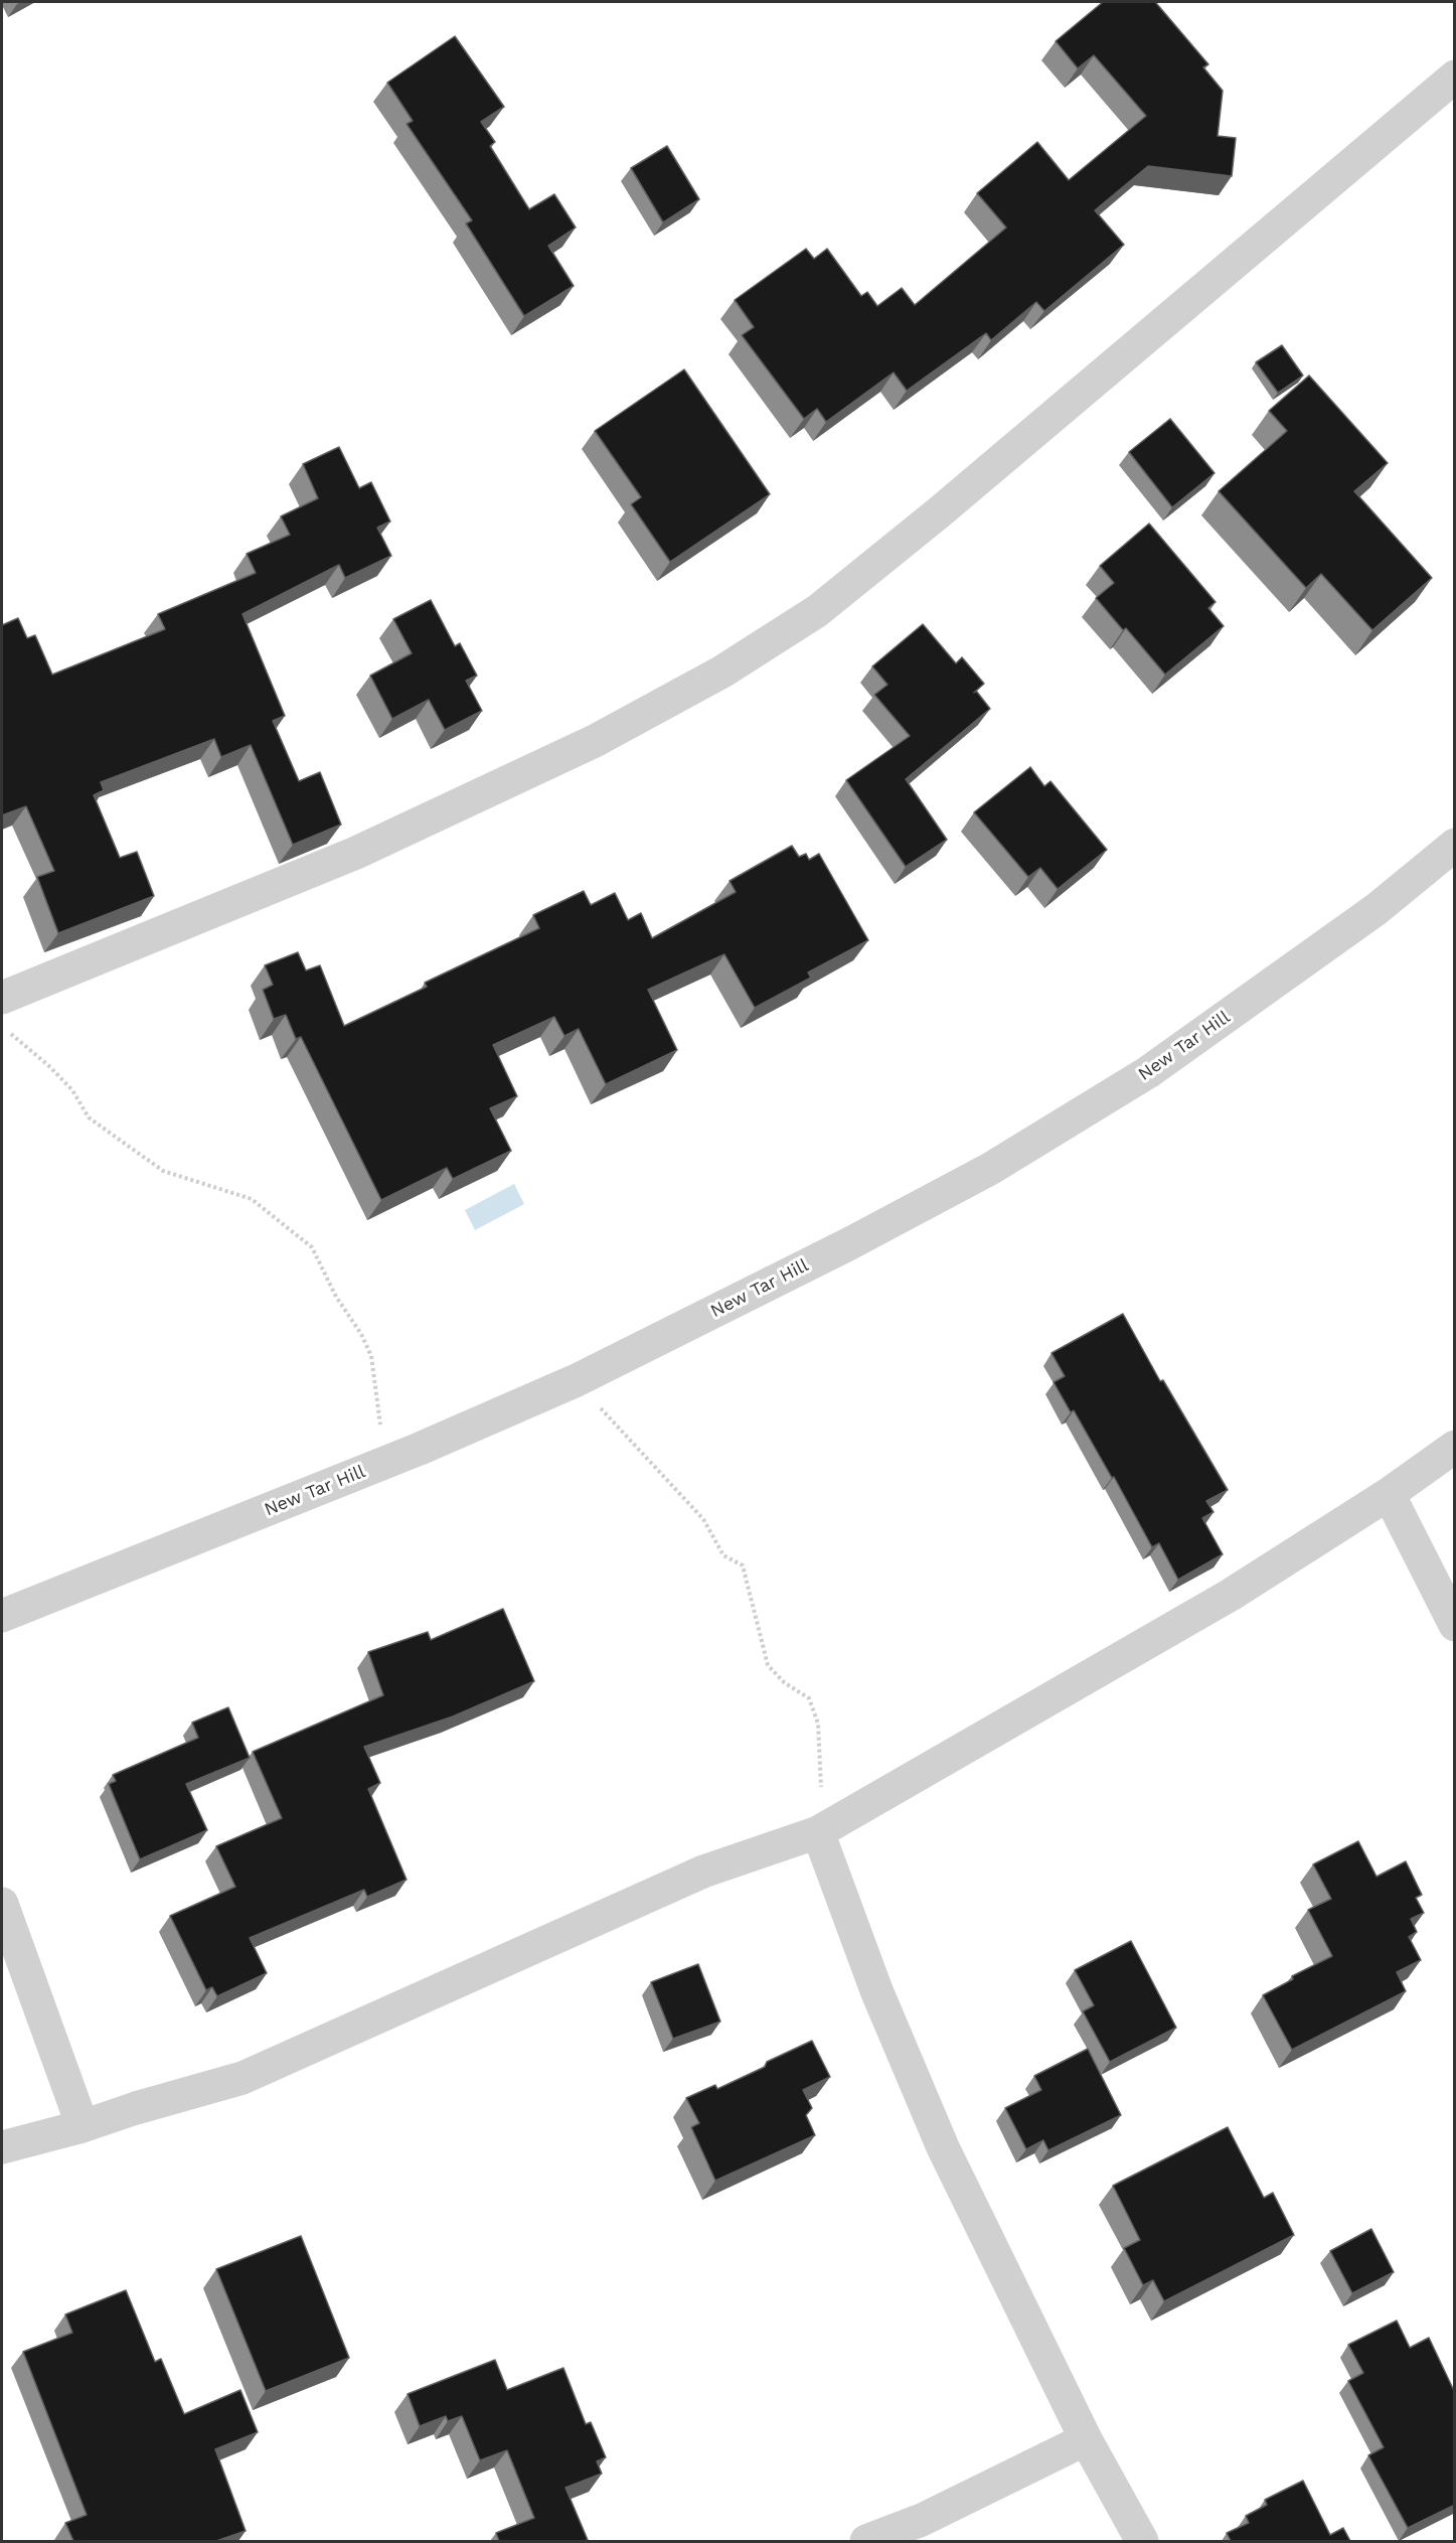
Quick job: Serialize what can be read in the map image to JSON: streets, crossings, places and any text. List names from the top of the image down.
{
  "streets": {
    "street": ["New Tar Hill"]
  }
}
